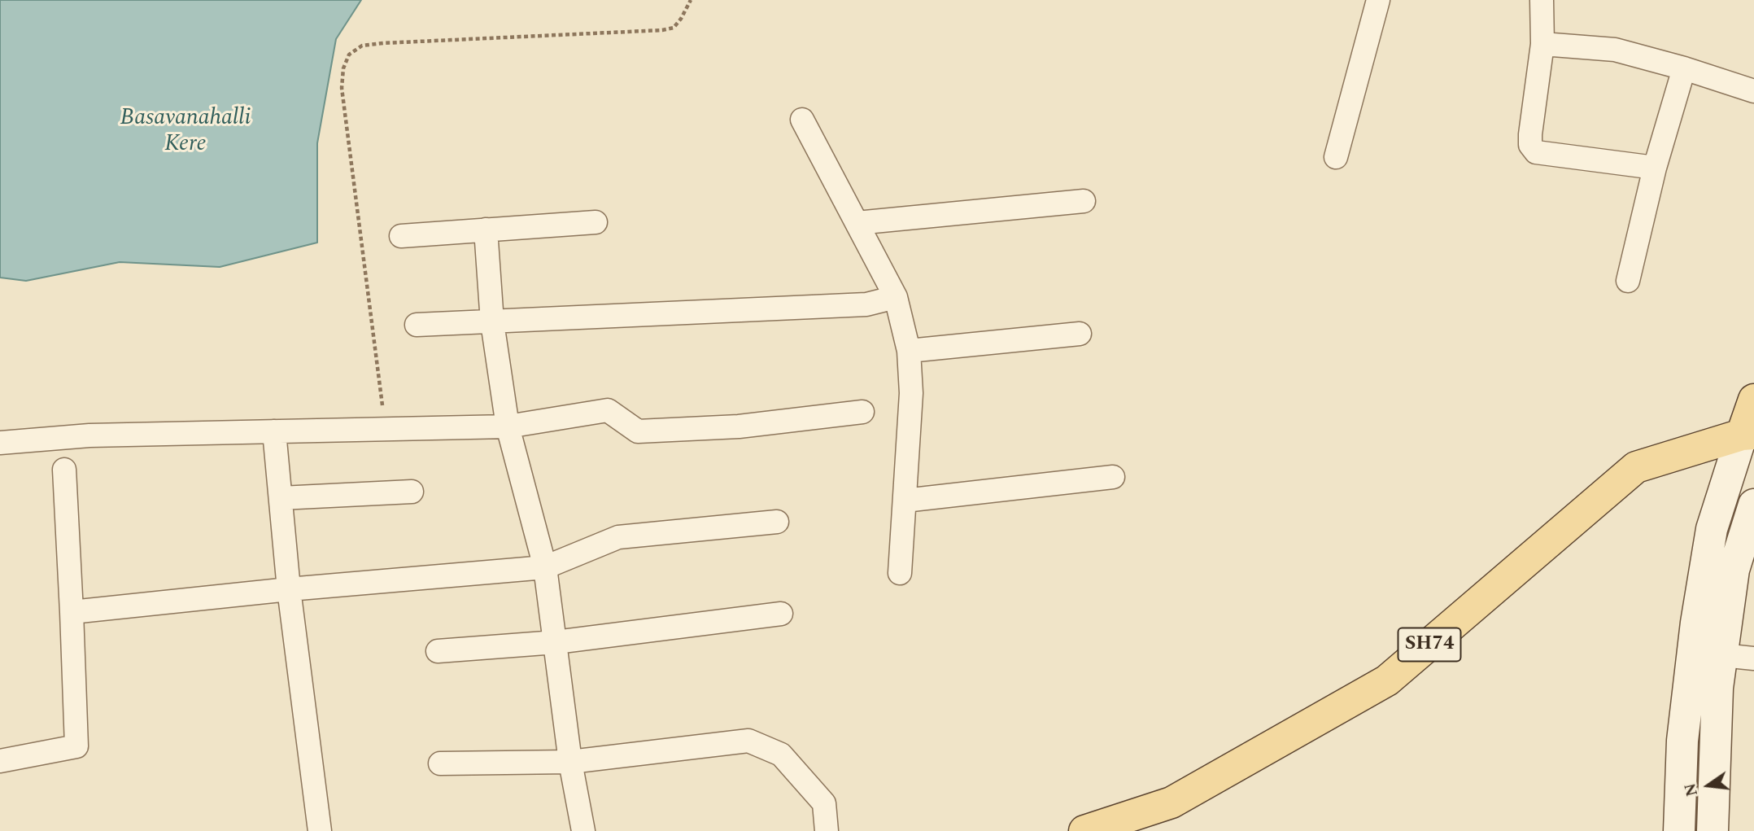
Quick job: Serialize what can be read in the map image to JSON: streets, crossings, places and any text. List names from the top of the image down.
{
  "streets": {
    "main road": ["SH74"]
  },
  "water": ["Basavanahalli Kere"],
  "north": "left"
}
